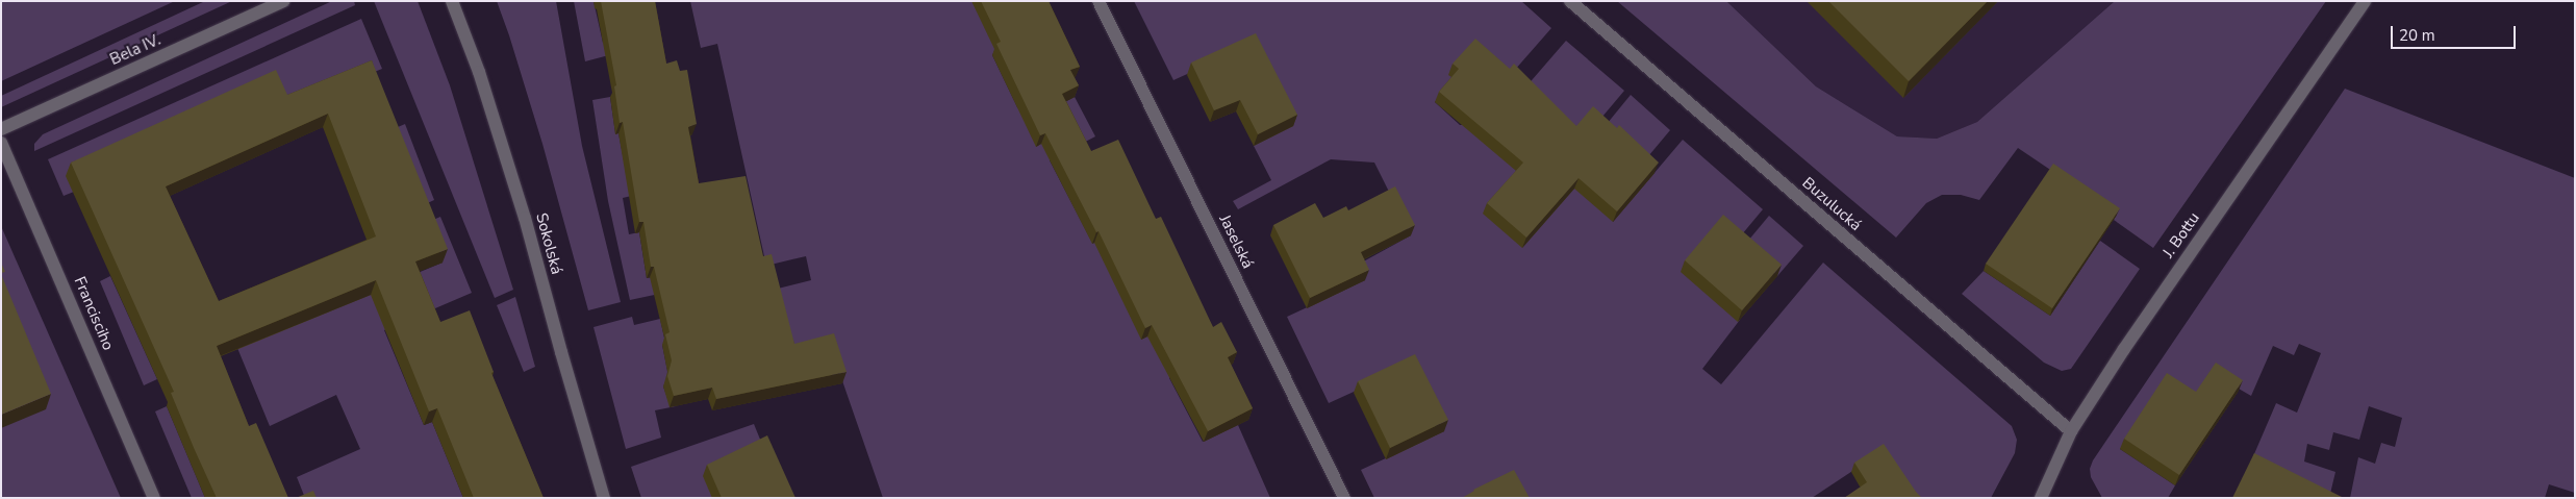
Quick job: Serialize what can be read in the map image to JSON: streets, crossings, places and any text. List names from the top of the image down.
{
  "streets": {
    "street": [
      "Bela IV.",
      "Buzulucká",
      "J. Bottu",
      "Jaselská",
      "Sokolská",
      "Francisciho"
    ]
  },
  "crossings": [
    ["Buzulucká", "J. Bottu"]
  ],
  "scale_bar": "20 m"
}
